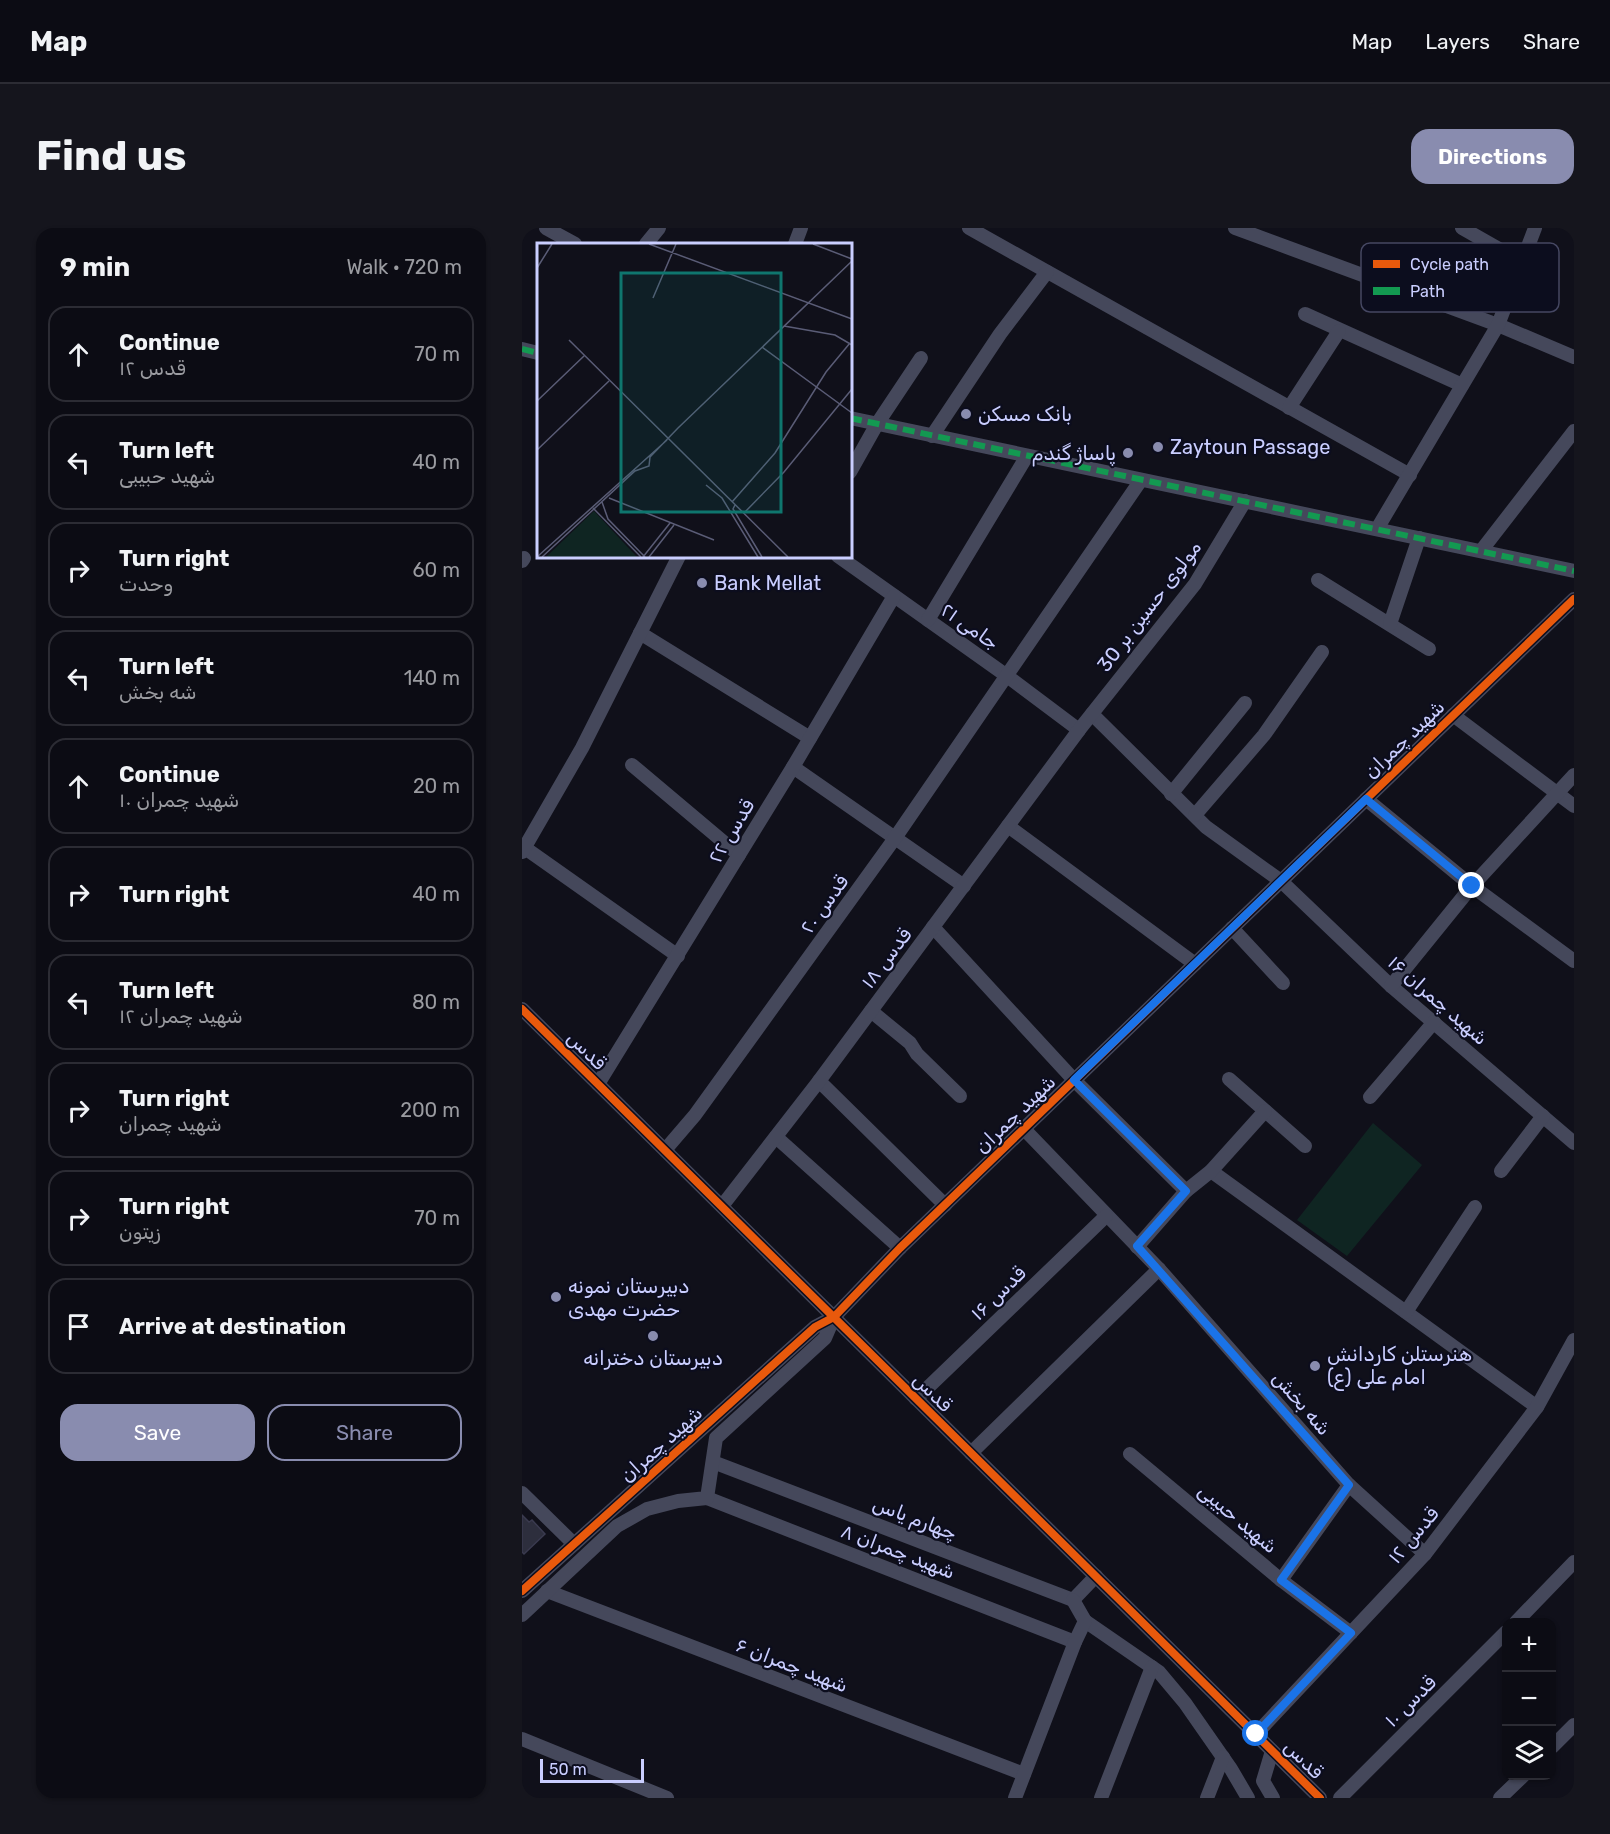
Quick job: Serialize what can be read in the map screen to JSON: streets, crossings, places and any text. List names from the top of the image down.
{
  "streets": {
    "street": [
      "مولوی حسین بر 30",
      "جامی ۲۱",
      "شهید چمران",
      "قدس ۲۲",
      "قدس ۲۰",
      "قدس ۱۸",
      "شهید چمران ۱۶",
      "قدس",
      "قدس ۱۶",
      "شه بخش",
      "چهارم یاس",
      "شهید حبیبی",
      "قدس ۱۲",
      "شهید چمران ۸",
      "شهید چمران ۶",
      "قدس ۱۰"
    ]
  },
  "crossings": [
    ["مولوی حسین بر 30", "جامی ۲۱"],
    ["مولوی حسین بر 30", "قدس ۱۸"],
    ["مولوی حسین بر 30", "شهید چمران ۱۶"],
    ["جامی ۲۱", "قدس ۲۲"],
    ["جامی ۲۱", "قدس ۲۰"],
    ["جامی ۲۱", "قدس ۱۸"],
    ["شهید چمران", "شهید چمران ۱۶"],
    ["شهید چمران", "قدس"],
    ["شهید چمران", "شه بخش"],
    ["شهید چمران", "چهارم یاس"],
    ["شهید چمران", "شهید چمران ۸"],
    ["شهید چمران", "شهید چمران ۶"],
    ["قدس ۲۲", "قدس"],
    ["قدس ۲۰", "قدس"],
    ["قدس ۱۸", "قدس"],
    ["قدس", "قدس ۱۶"],
    ["قدس", "قدس ۱۲"],
    ["قدس ۱۶", "شه بخش"],
    ["شه بخش", "قدس ۱۲"],
    ["شهید حبیبی", "قدس ۱۲"]
  ],
  "places": [
    "بانک مسکن",
    "Zaytoun Passage",
    "پاساژ گندم",
    "Bank Mellat",
    "دبیرستان نمونه حضرت مهدی",
    "دبیرستان دخترانه",
    "هنرستلن کاردانش امام علی (ع)"
  ],
  "legend": ["Cycle path", "Path"],
  "scale_bar": "50 m",
  "page": {
    "header": "Map",
    "nav": ["Map", "Layers", "Share"],
    "buttons": [
      "Directions",
      ["Save", "Share"]
    ],
    "title": "Find us",
    "heading": ["9 min", "Walk · 720 m"],
    "list": [
      ["Continue", "قدس ۱۲", "70 m"],
      ["Turn left", "شهید حبیبی", "40 m"],
      ["Turn right", "وحدت", "60 m"],
      ["Turn left", "شه بخش", "140 m"],
      ["Continue", "شهید چمران ۱۰", "20 m"],
      ["Turn right", "40 m"],
      ["Turn left", "شهید چمران ۱۲", "80 m"],
      ["Turn right", "شهید چمران", "200 m"],
      ["Turn right", "زیتون", "70 m"],
      "Arrive at destination"
    ],
    "map_buttons": ["+", "−"],
    "scale": "50 m"
  }
}
